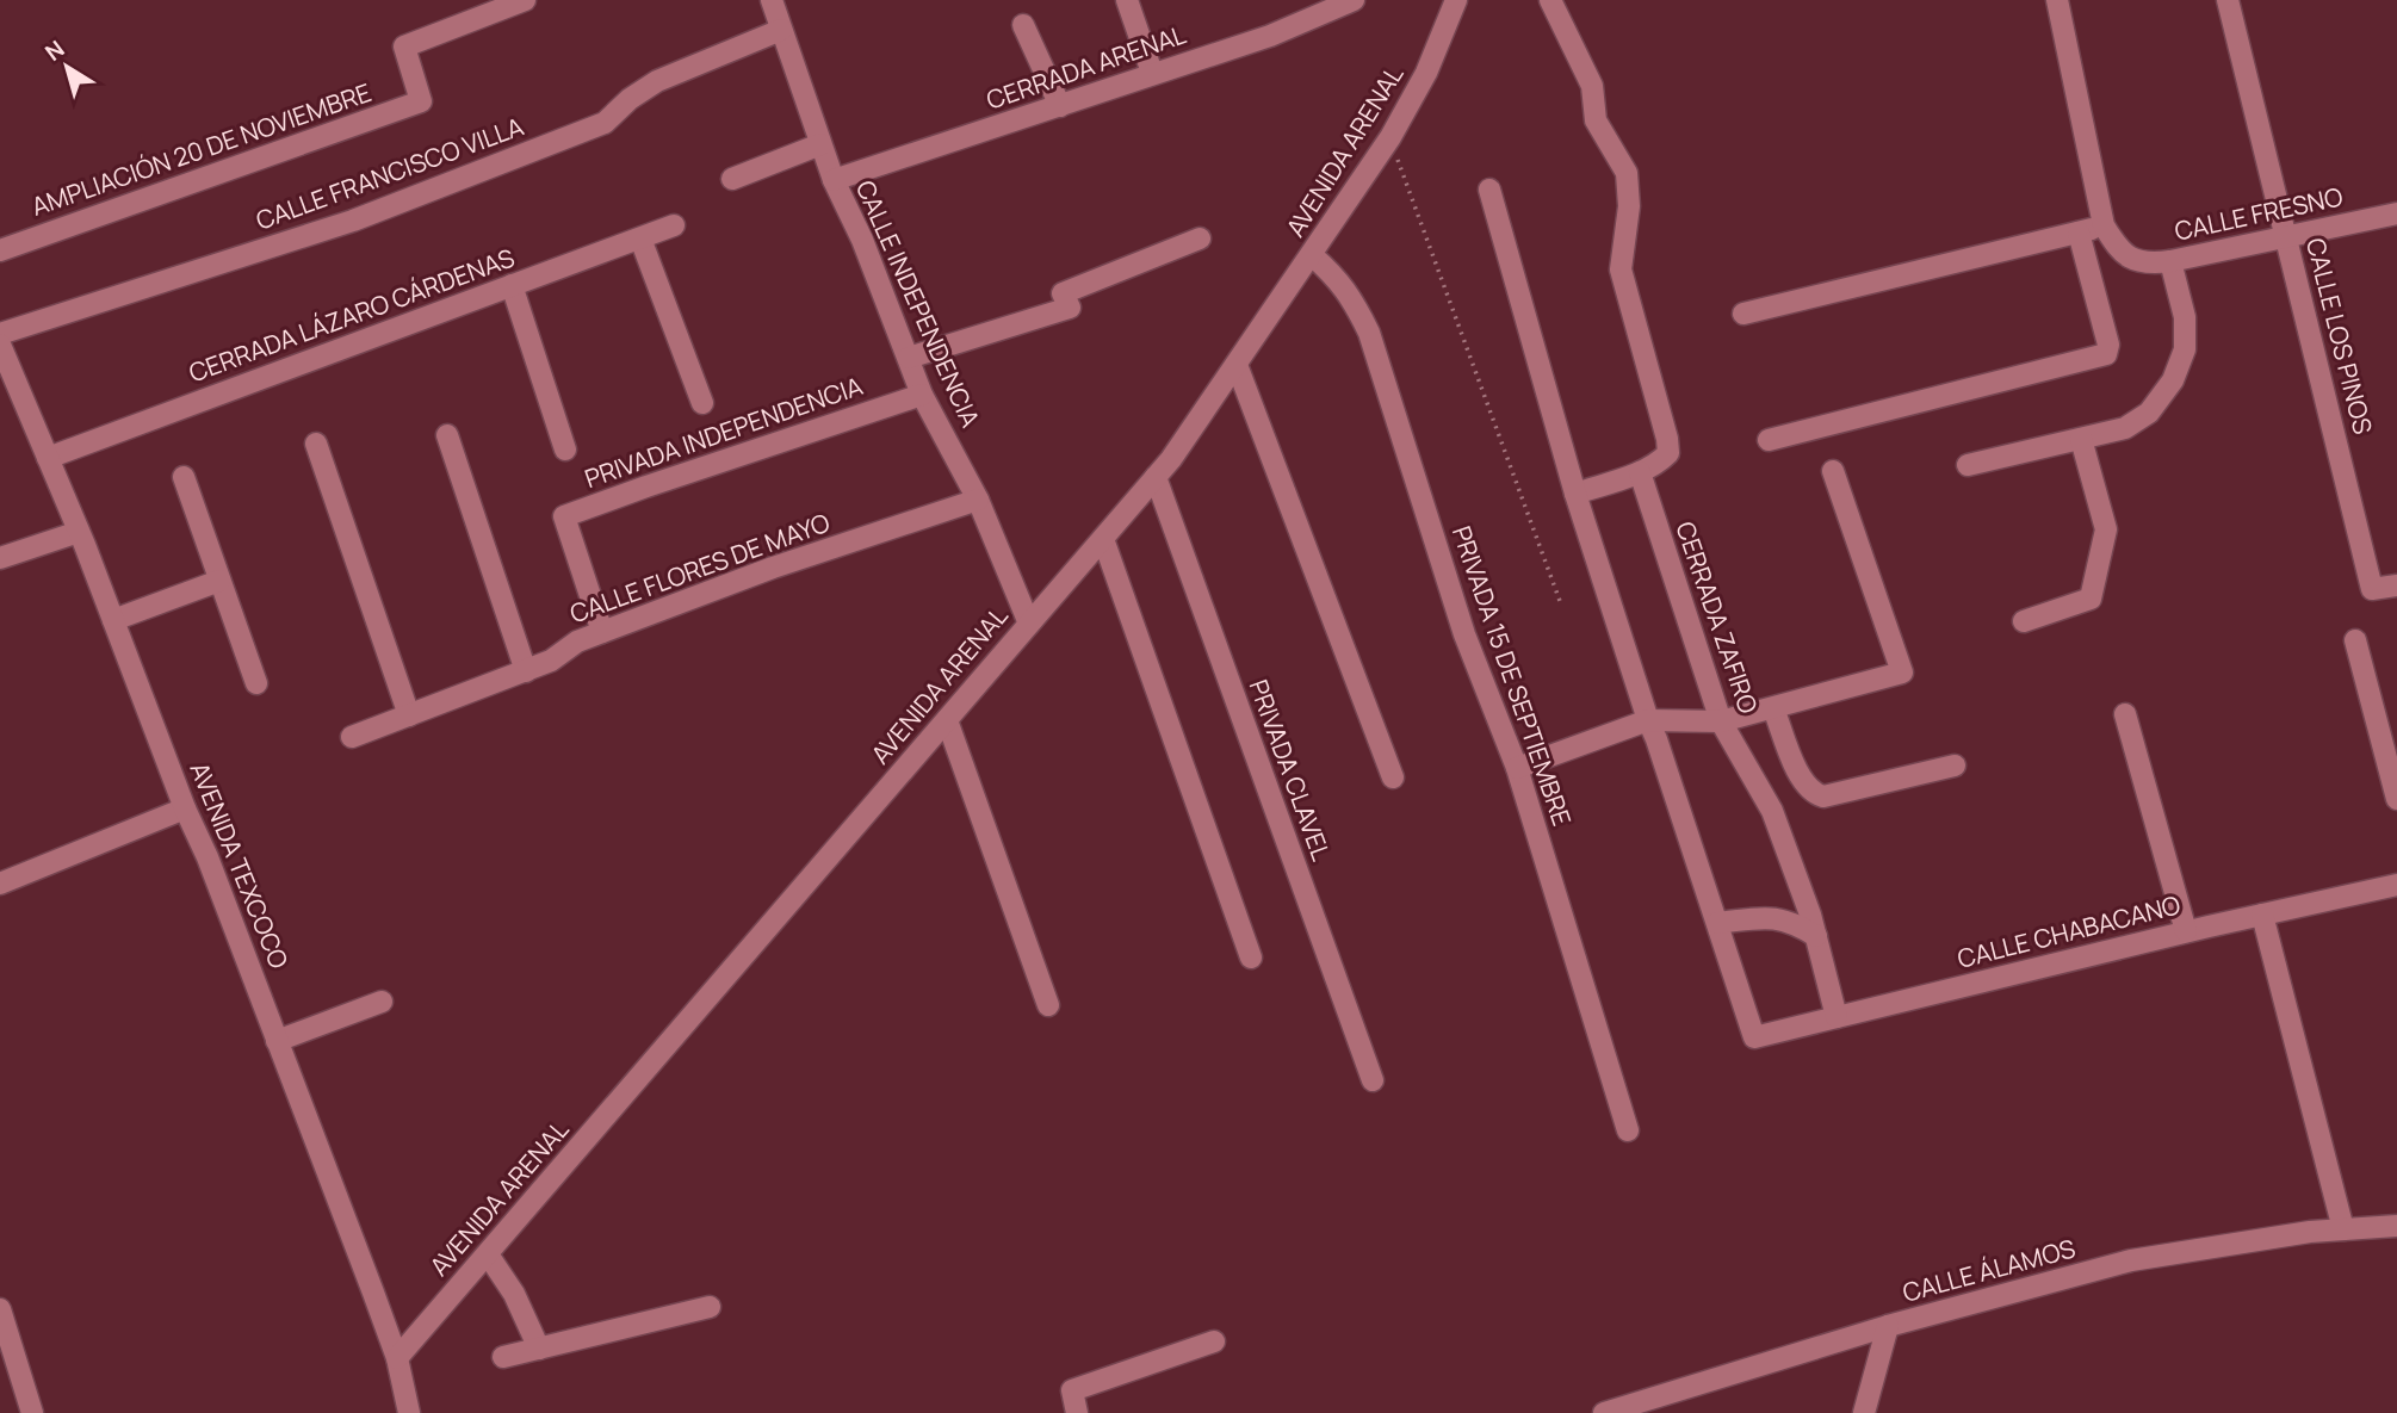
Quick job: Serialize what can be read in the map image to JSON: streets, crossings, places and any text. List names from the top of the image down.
{
  "streets": {
    "street": [
      "CERRADA ARENAL",
      "AMPLIACIÓN 20 DE NOVIEMBRE",
      "AVENIDA ARENAL",
      "CALLE FRANCISCO VILLA",
      "CALLE FRESNO",
      "CALLE INDEPENDENCIA",
      "CERRADA LÁZARO CÁRDENAS",
      "CALLE LOS PINOS",
      "PRIVADA INDEPENDENCIA",
      "CALLE FLORES DE MAYO",
      "CERRADA ZAFIRO",
      "PRIVADA 15 DE SEPTIEMBRE",
      "PRIVADA CLAVEL",
      "AVENIDA TEXCOCO",
      "CALLE CHABACANO",
      "CALLE ÁLAMOS"
    ]
  },
  "crossings": [
    ["CERRADA ARENAL", "CALLE INDEPENDENCIA"],
    ["AVENIDA ARENAL", "CALLE INDEPENDENCIA"],
    ["AVENIDA ARENAL", "PRIVADA 15 DE SEPTIEMBRE"],
    ["AVENIDA ARENAL", "PRIVADA CLAVEL"],
    ["AVENIDA ARENAL", "AVENIDA TEXCOCO"],
    ["CALLE FRANCISCO VILLA", "CALLE INDEPENDENCIA"],
    ["CALLE FRESNO", "CALLE LOS PINOS"],
    ["CALLE INDEPENDENCIA", "PRIVADA INDEPENDENCIA"],
    ["CALLE INDEPENDENCIA", "CALLE FLORES DE MAYO"],
    ["CERRADA LÁZARO CÁRDENAS", "AVENIDA TEXCOCO"],
    ["PRIVADA INDEPENDENCIA", "CALLE FLORES DE MAYO"],
    ["CERRADA ZAFIRO", "CALLE CHABACANO"]
  ],
  "north": "top left"
}
